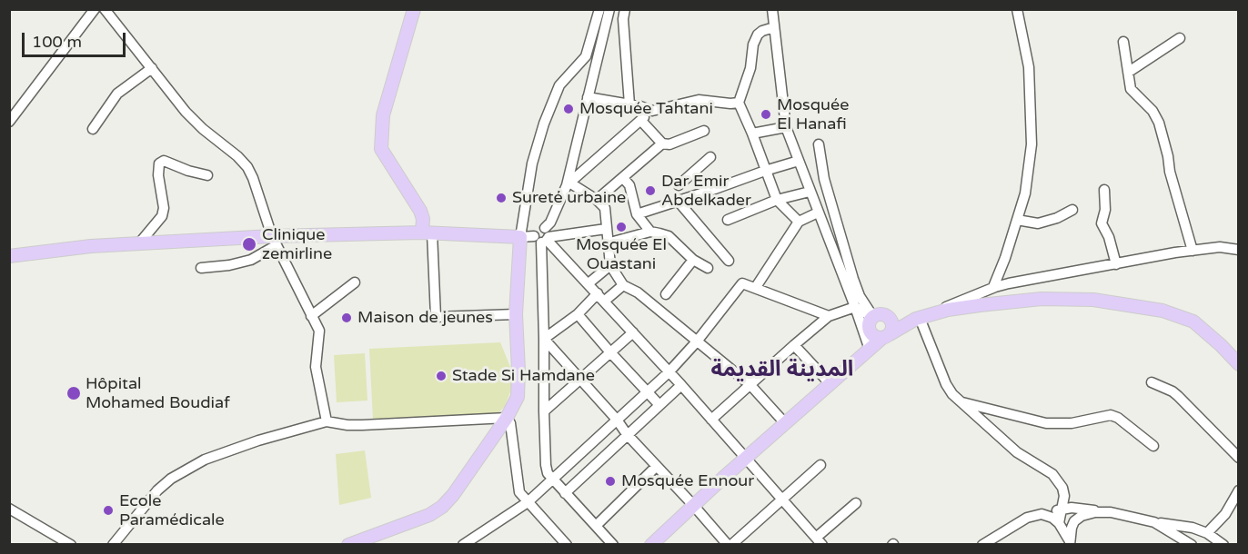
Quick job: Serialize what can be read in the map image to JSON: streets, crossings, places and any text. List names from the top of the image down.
{
  "districts": ["المدينة القديمة"],
  "places": [
    "Mosquée Tahtani",
    "Mosquée El Hanafi",
    "Dar Emir Abdelkader",
    "Sureté urbaine",
    "Mosquée El Ouastani",
    "Clinique zemirline",
    "Maison de jeunes",
    "Stade Si Hamdane",
    "Hôpital Mohamed Boudiaf",
    "Mosquée Ennour",
    "Ecole Paramédicale"
  ],
  "scale_bar": "100 m"
}
